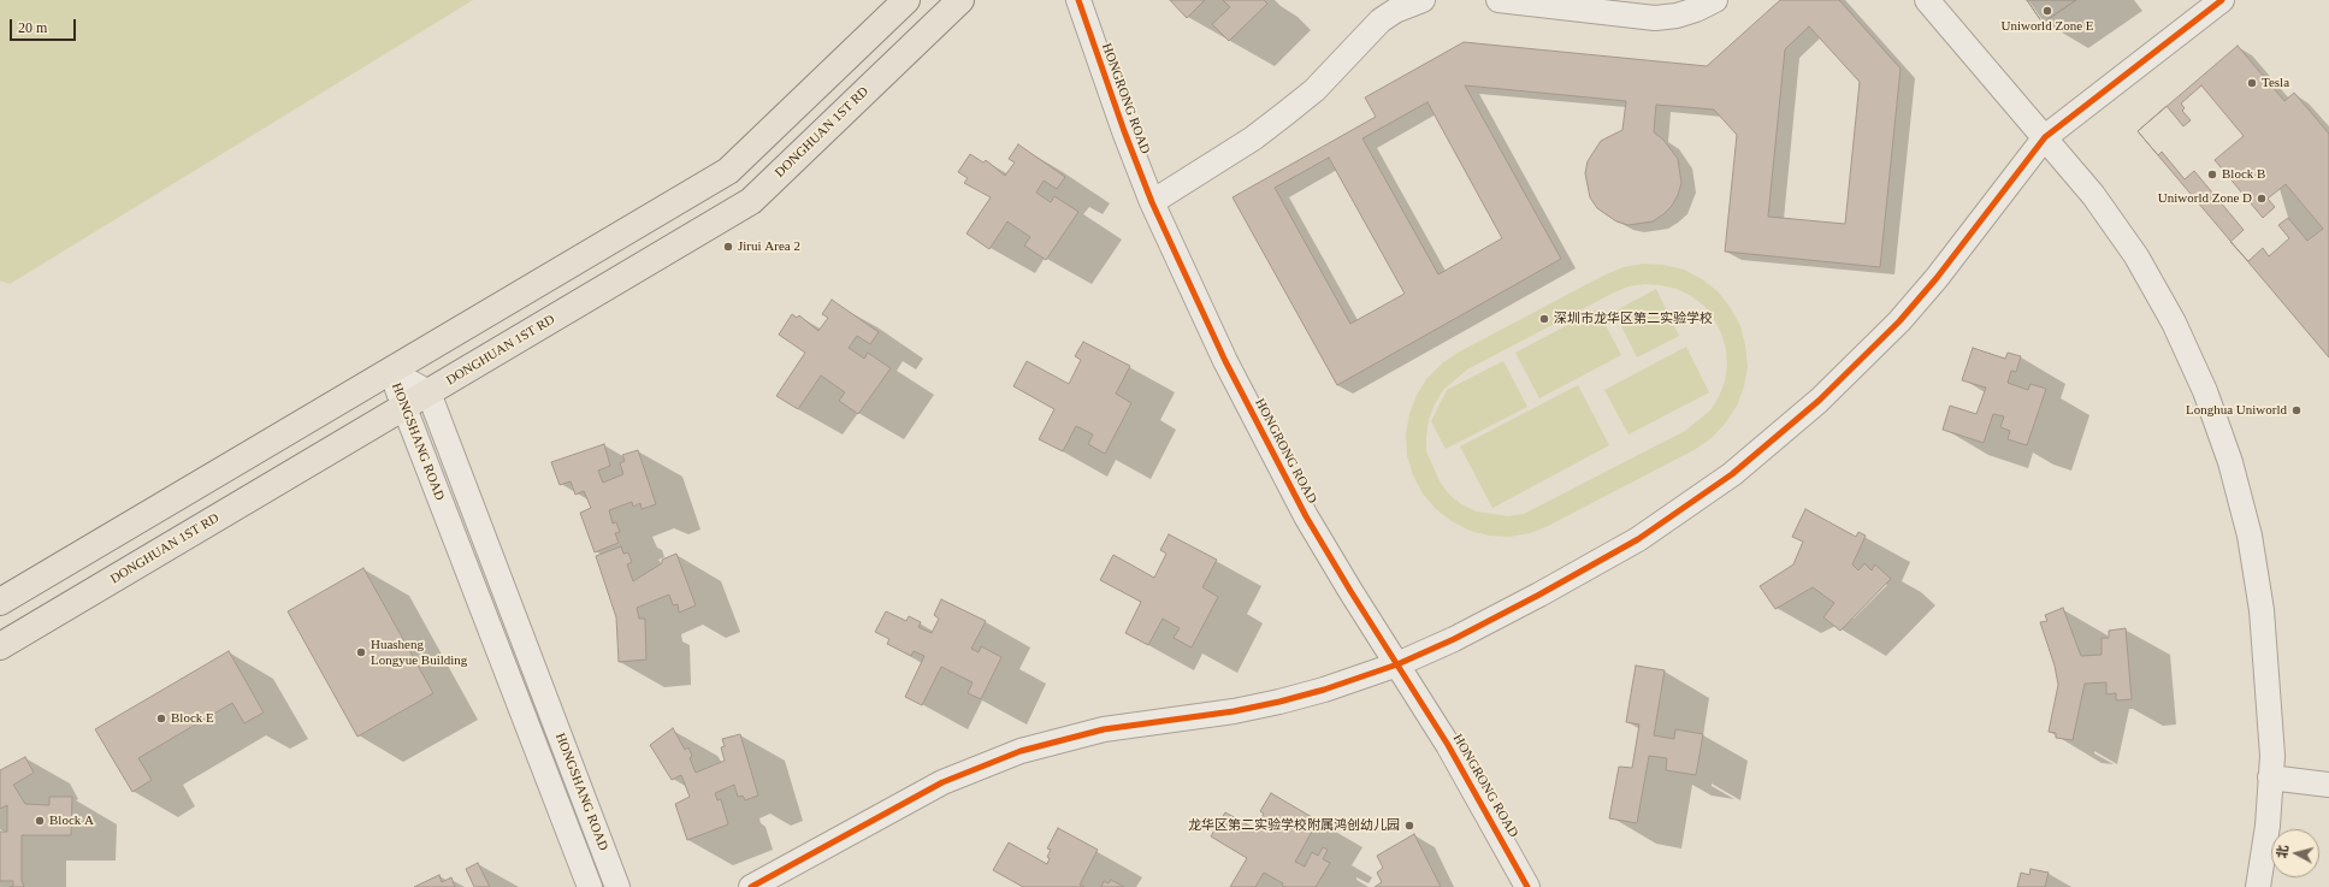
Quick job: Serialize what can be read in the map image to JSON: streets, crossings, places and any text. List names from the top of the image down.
{
  "streets": {
    "main road": ["DONGHUAN 1ST RD"],
    "street": ["HONGRONG ROAD", "HONGSHANG ROAD"]
  },
  "crossings": [
    ["DONGHUAN 1ST RD", "HONGSHANG ROAD"]
  ],
  "places": [
    "Uniworld Zone E",
    "Tesla",
    "Block B",
    "Uniworld Zone D",
    "Jirui Area 2",
    "深圳市龙华区第二实验学校",
    "Longhua Uniworld",
    "Huasheng Longyue Building",
    "Block E",
    "Block A",
    "龙华区第二实验学校附属鸿创幼儿园"
  ],
  "scale_bar": "20 m",
  "north": "left"
}
